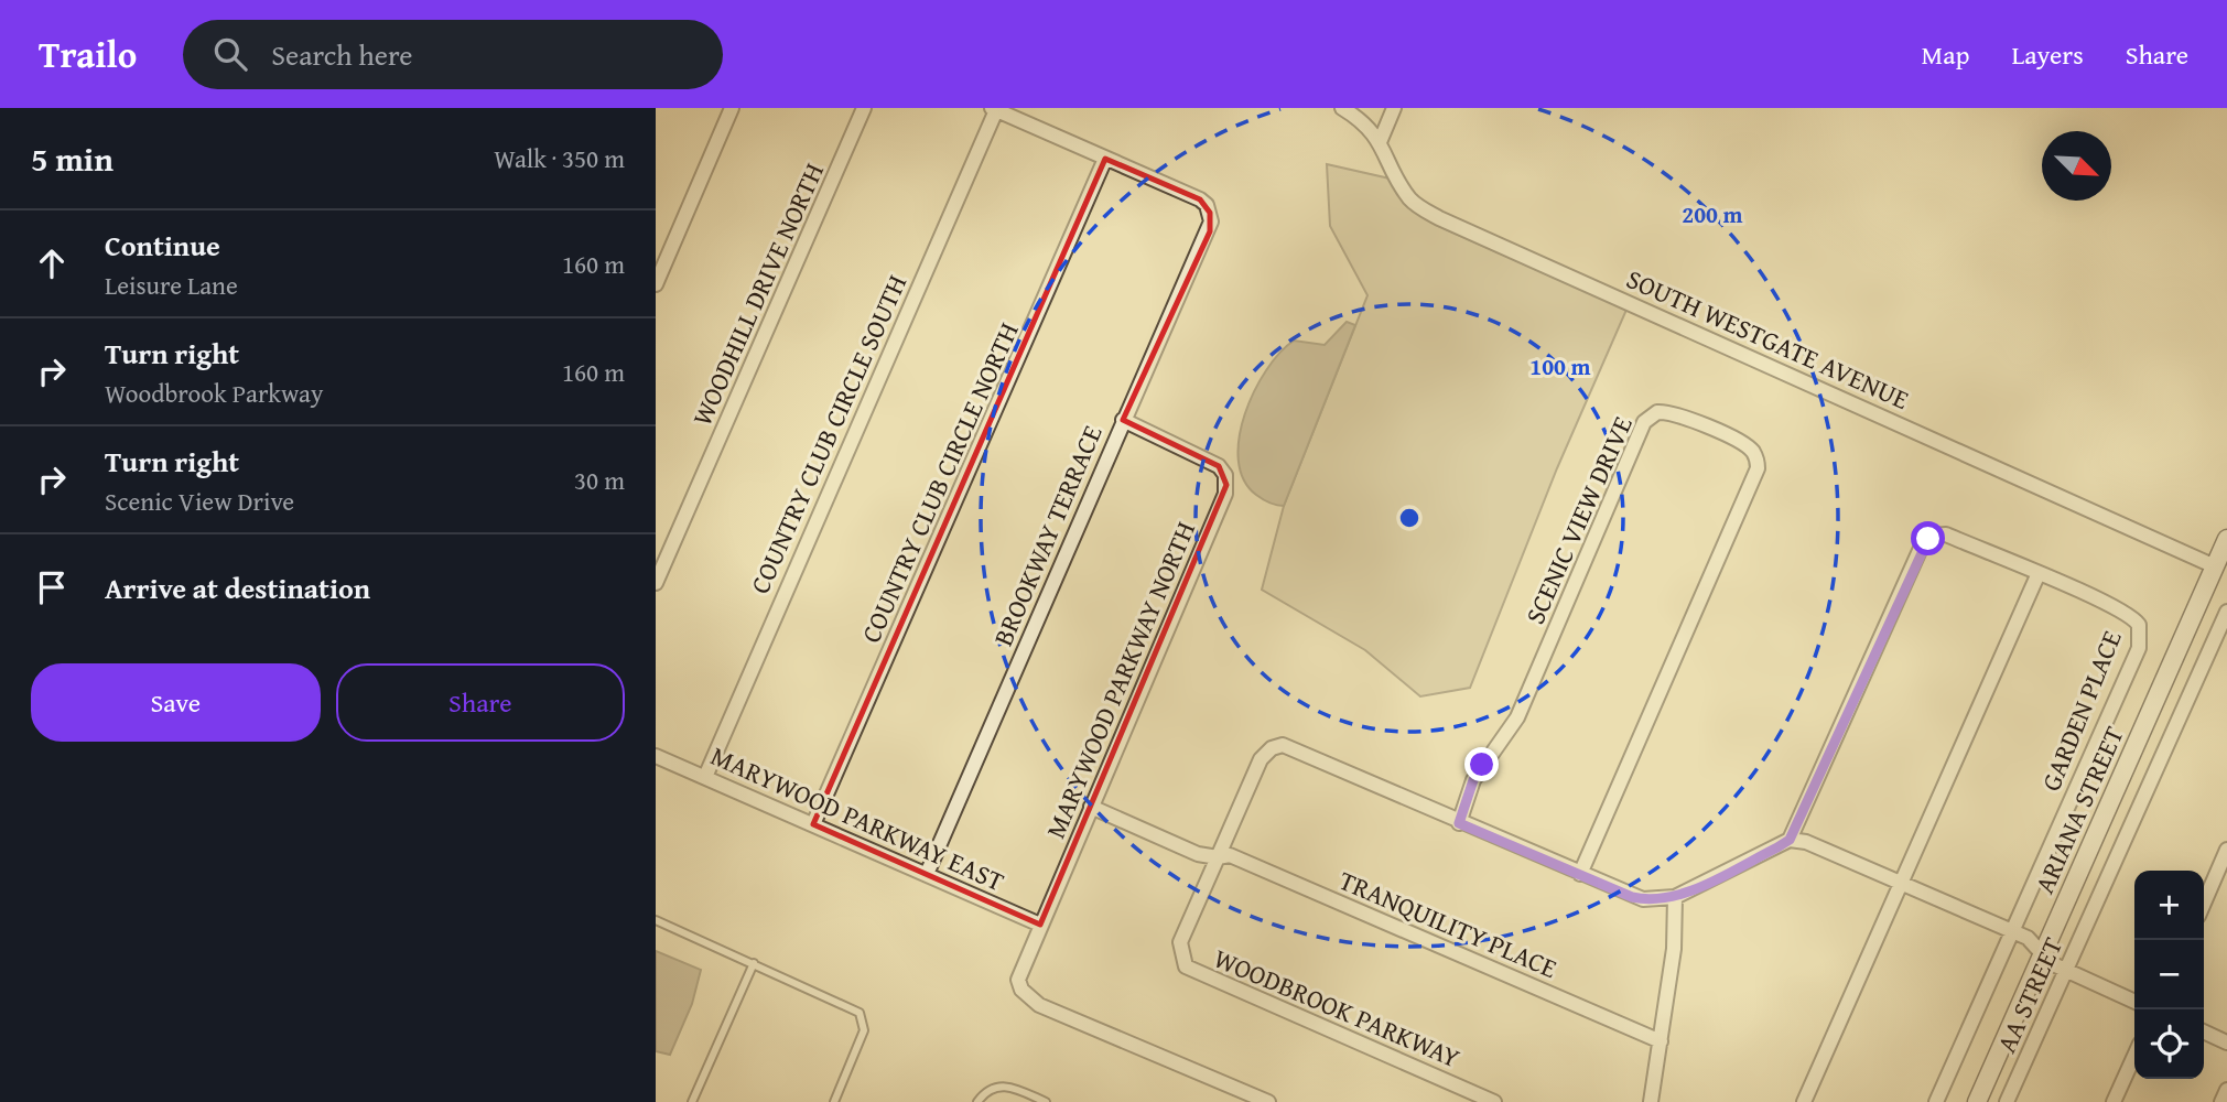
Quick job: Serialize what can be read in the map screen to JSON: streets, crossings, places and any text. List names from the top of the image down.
{
  "streets": {
    "street": [
      "WOODHILL DRIVE NORTH",
      "SOUTH WESTGATE AVENUE",
      "COUNTRY CLUB CIRCLE SOUTH",
      "COUNTRY CLUB CIRCLE NORTH",
      "SCENIC VIEW DRIVE",
      "BROOKWAY TERRACE",
      "MARYWOOD PARKWAY NORTH",
      "GARDEN PLACE",
      "ARIANA STREET",
      "MARYWOOD PARKWAY EAST",
      "TRANQUILITY PLACE",
      "AA STREET",
      "WOODBROOK PARKWAY"
    ]
  },
  "crossings": [
    ["SOUTH WESTGATE AVENUE", "ARIANA STREET"],
    ["COUNTRY CLUB CIRCLE SOUTH", "MARYWOOD PARKWAY EAST"],
    ["COUNTRY CLUB CIRCLE NORTH", "BROOKWAY TERRACE"],
    ["COUNTRY CLUB CIRCLE NORTH", "MARYWOOD PARKWAY EAST"],
    ["SCENIC VIEW DRIVE", "WOODBROOK PARKWAY"],
    ["BROOKWAY TERRACE", "MARYWOOD PARKWAY NORTH"],
    ["BROOKWAY TERRACE", "MARYWOOD PARKWAY EAST"],
    ["MARYWOOD PARKWAY NORTH", "MARYWOOD PARKWAY EAST"],
    ["GARDEN PLACE", "WOODBROOK PARKWAY"],
    ["TRANQUILITY PLACE", "WOODBROOK PARKWAY"]
  ],
  "north": "bottom right",
  "page": {
    "header": "Trailo",
    "search": "Search here",
    "nav": ["Map", "Layers", "Share"],
    "heading": ["5 min", "Walk · 350 m"],
    "list": [
      ["Continue", "Leisure Lane", "160 m"],
      ["Turn right", "Woodbrook Parkway", "160 m"],
      ["Turn right", "Scenic View Drive", "30 m"],
      "Arrive at destination"
    ],
    "buttons": ["Save", "Share"],
    "map_buttons": ["+", "−"]
  },
  "rings": ["200 m", "100 m"]
}
